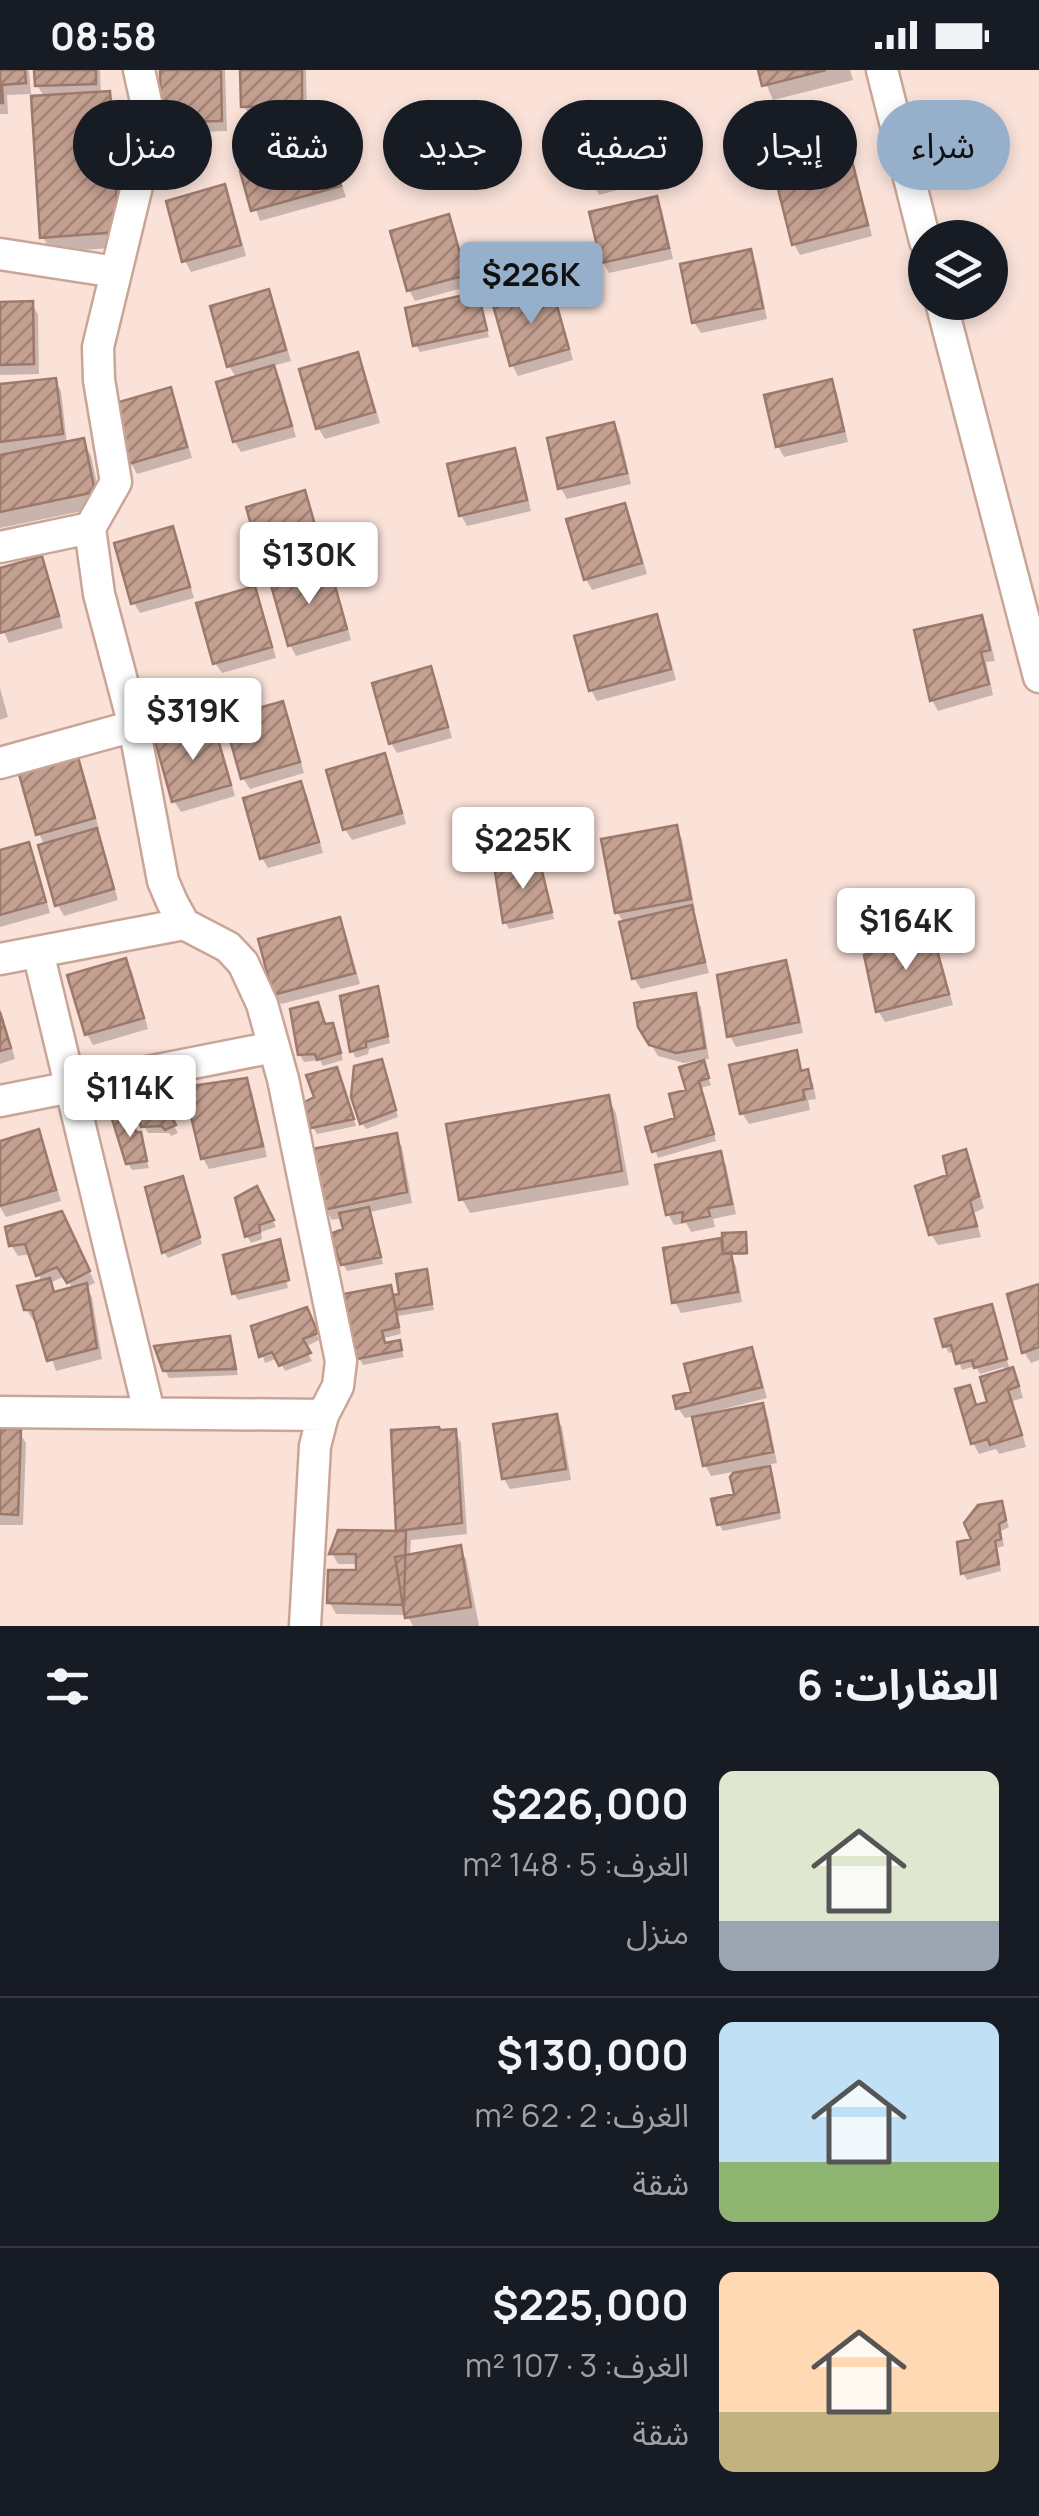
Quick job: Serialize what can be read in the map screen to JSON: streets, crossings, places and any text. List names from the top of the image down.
{
  "page": {
    "status": "08:58",
    "chip": [
      "شراء",
      "إيجار",
      "تصفية",
      "جديد",
      "شقة",
      "منزل"
    ],
    "price": [
      "$226K",
      "$130K",
      "$319K",
      "$225K",
      "$164K",
      "$114K"
    ],
    "heading": "العقارات: 6",
    "list": [
      {
        "name": "$226,000",
        "note": "الغرف: 5 · 148 m² · منزل"
      },
      {
        "name": "$130,000",
        "note": "الغرف: 2 · 62 m² · شقة"
      },
      {
        "name": "$225,000",
        "note": "الغرف: 3 · 107 m² · شقة"
      }
    ]
  }
}
